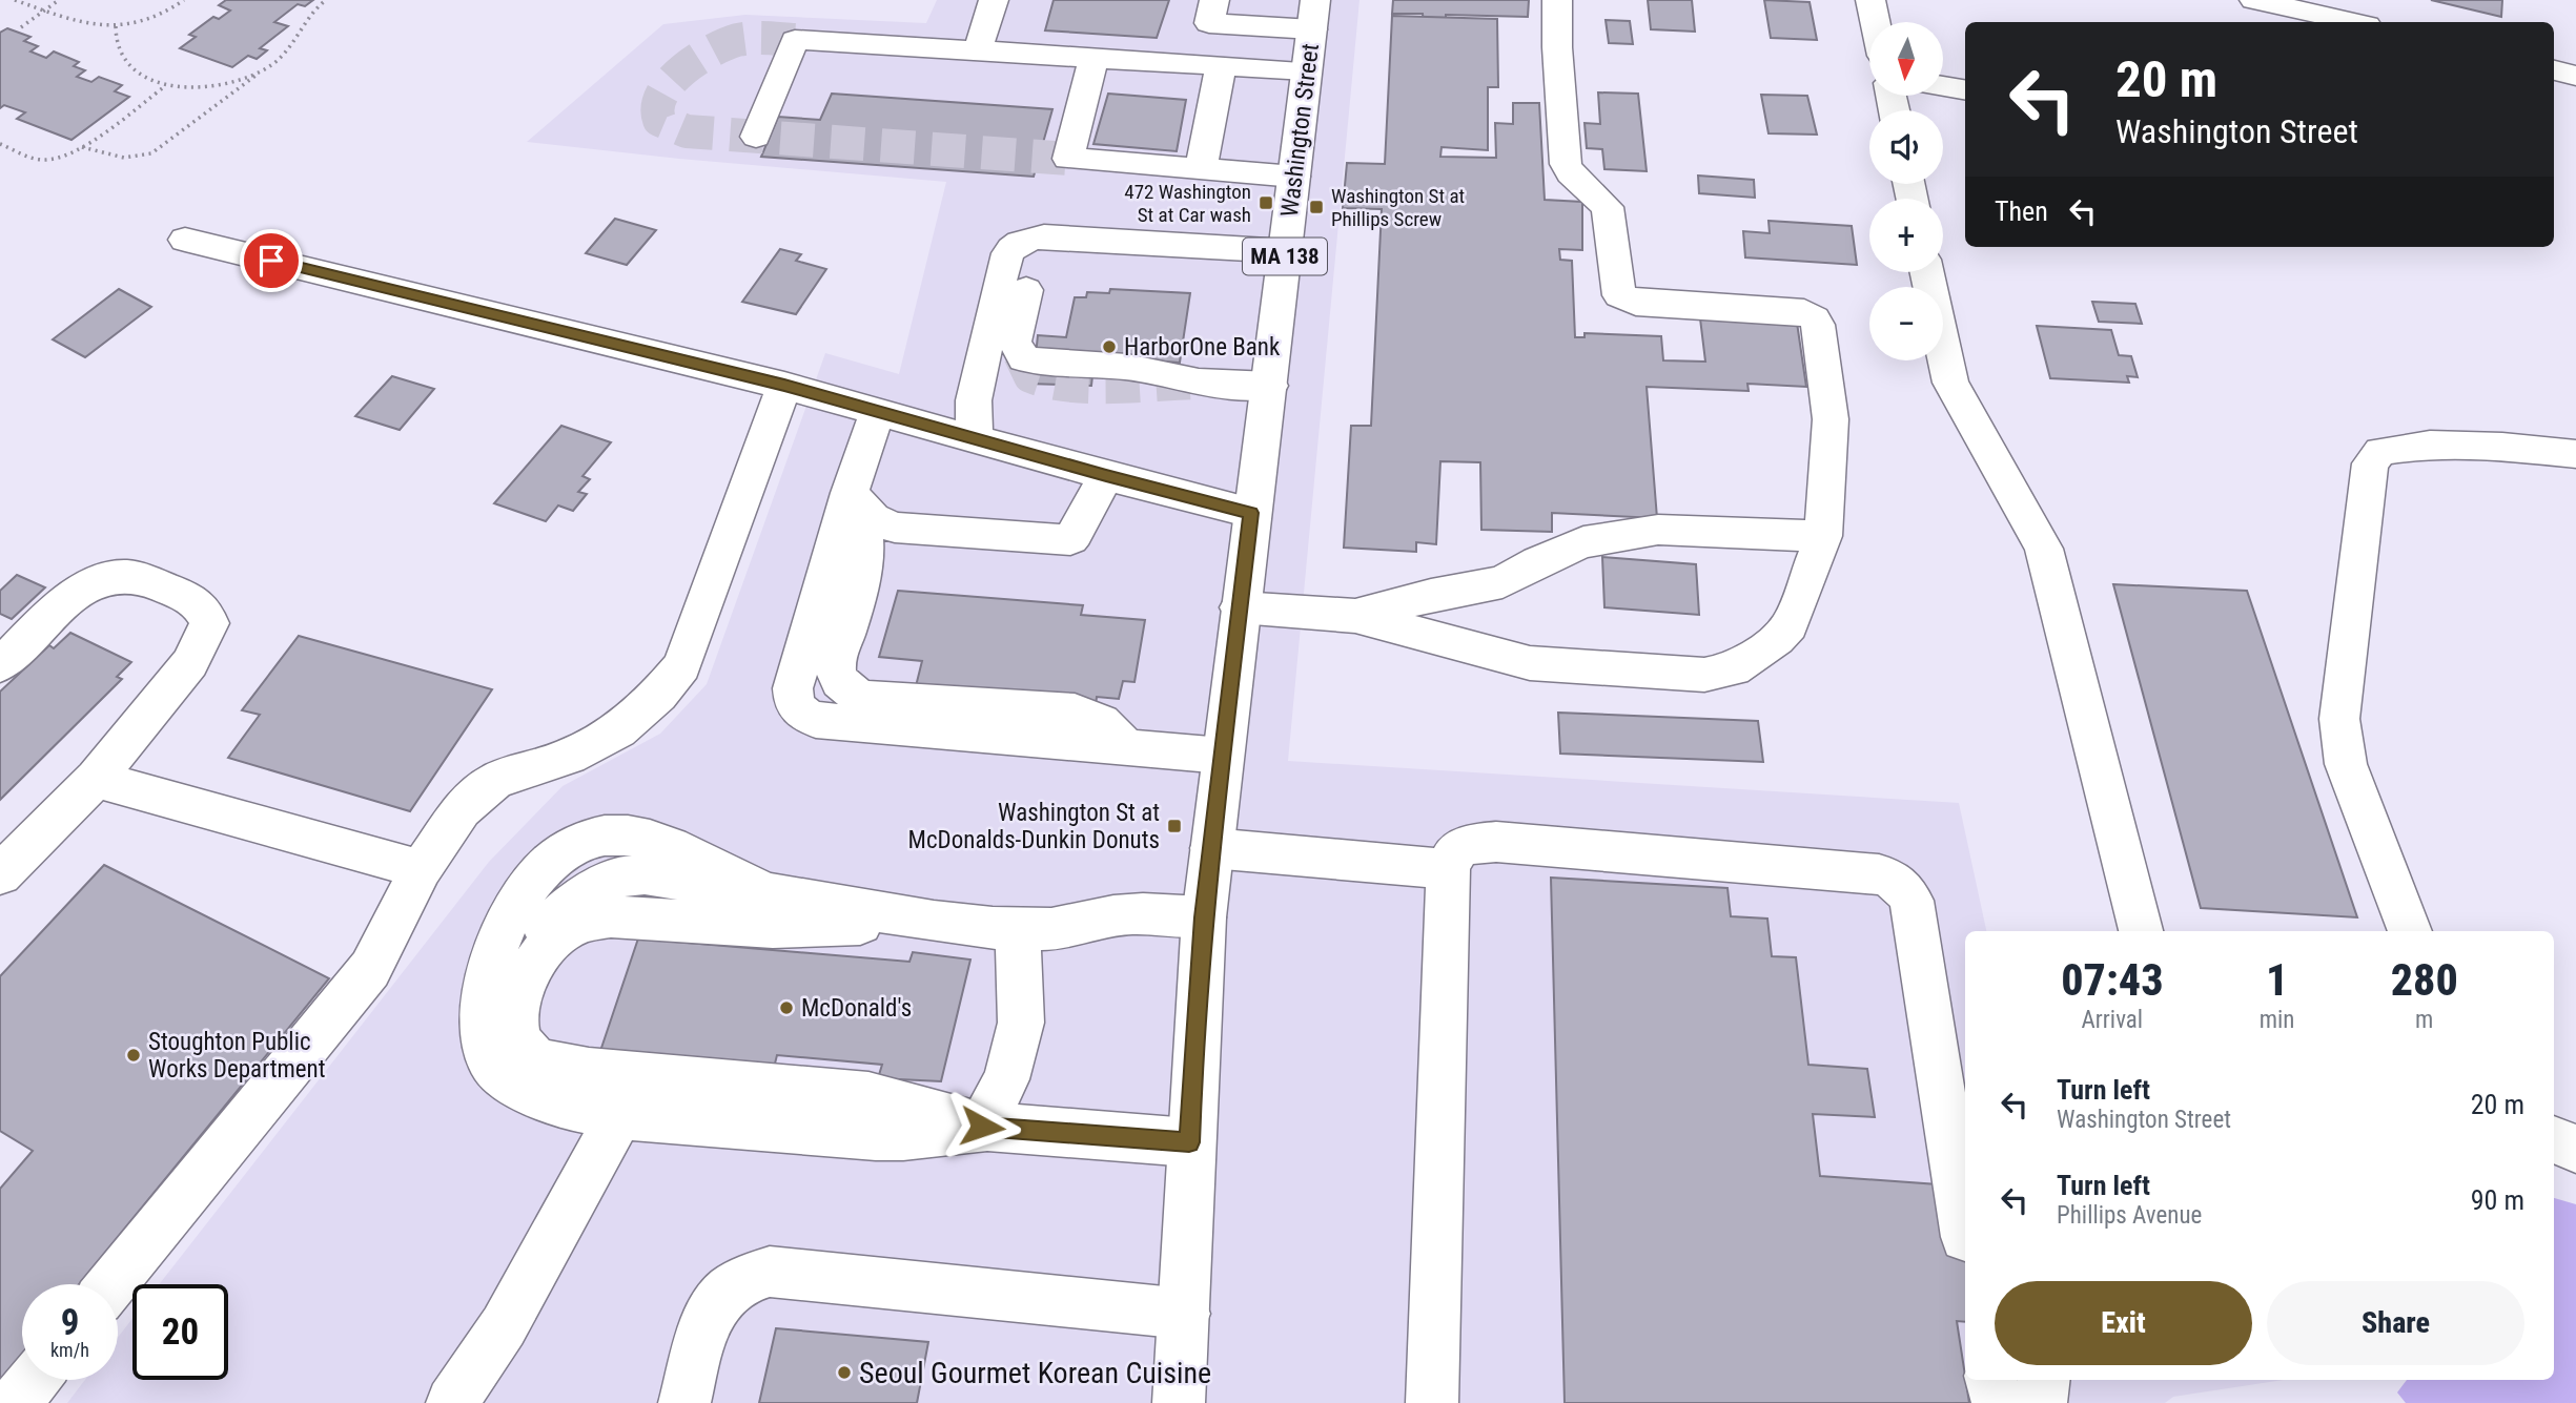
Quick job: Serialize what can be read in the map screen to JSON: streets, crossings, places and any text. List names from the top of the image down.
{
  "streets": {
    "street": ["Washington Street", "MA 138"]
  },
  "places": {
    "transit": ["472 Washington St at Car wash", "Washington St at Phillips Screw", "Washington St at McDonalds-Dunkin Donuts"],
    "other": [
      "HarborOne Bank",
      "McDonald's",
      "Stoughton Public Works Department",
      "Seoul Gourmet Korean Cuisine"
    ]
  },
  "north": "bottom",
  "page": {
    "map_buttons": ["+", "−"],
    "turn": ["20 m", "Washington Street"],
    "then": "Then",
    "eta": [
      "07:43",
      "Arrival",
      "1",
      "min",
      "280",
      "m"
    ],
    "list": [
      {
        "name": "Turn left",
        "note": "Washington Street",
        "value": "20 m"
      },
      {
        "name": "Turn left",
        "note": "Phillips Avenue",
        "value": "90 m"
      }
    ],
    "buttons": ["Exit", "Share"],
    "speed": "9 km/h",
    "limit": "20"
  }
}
